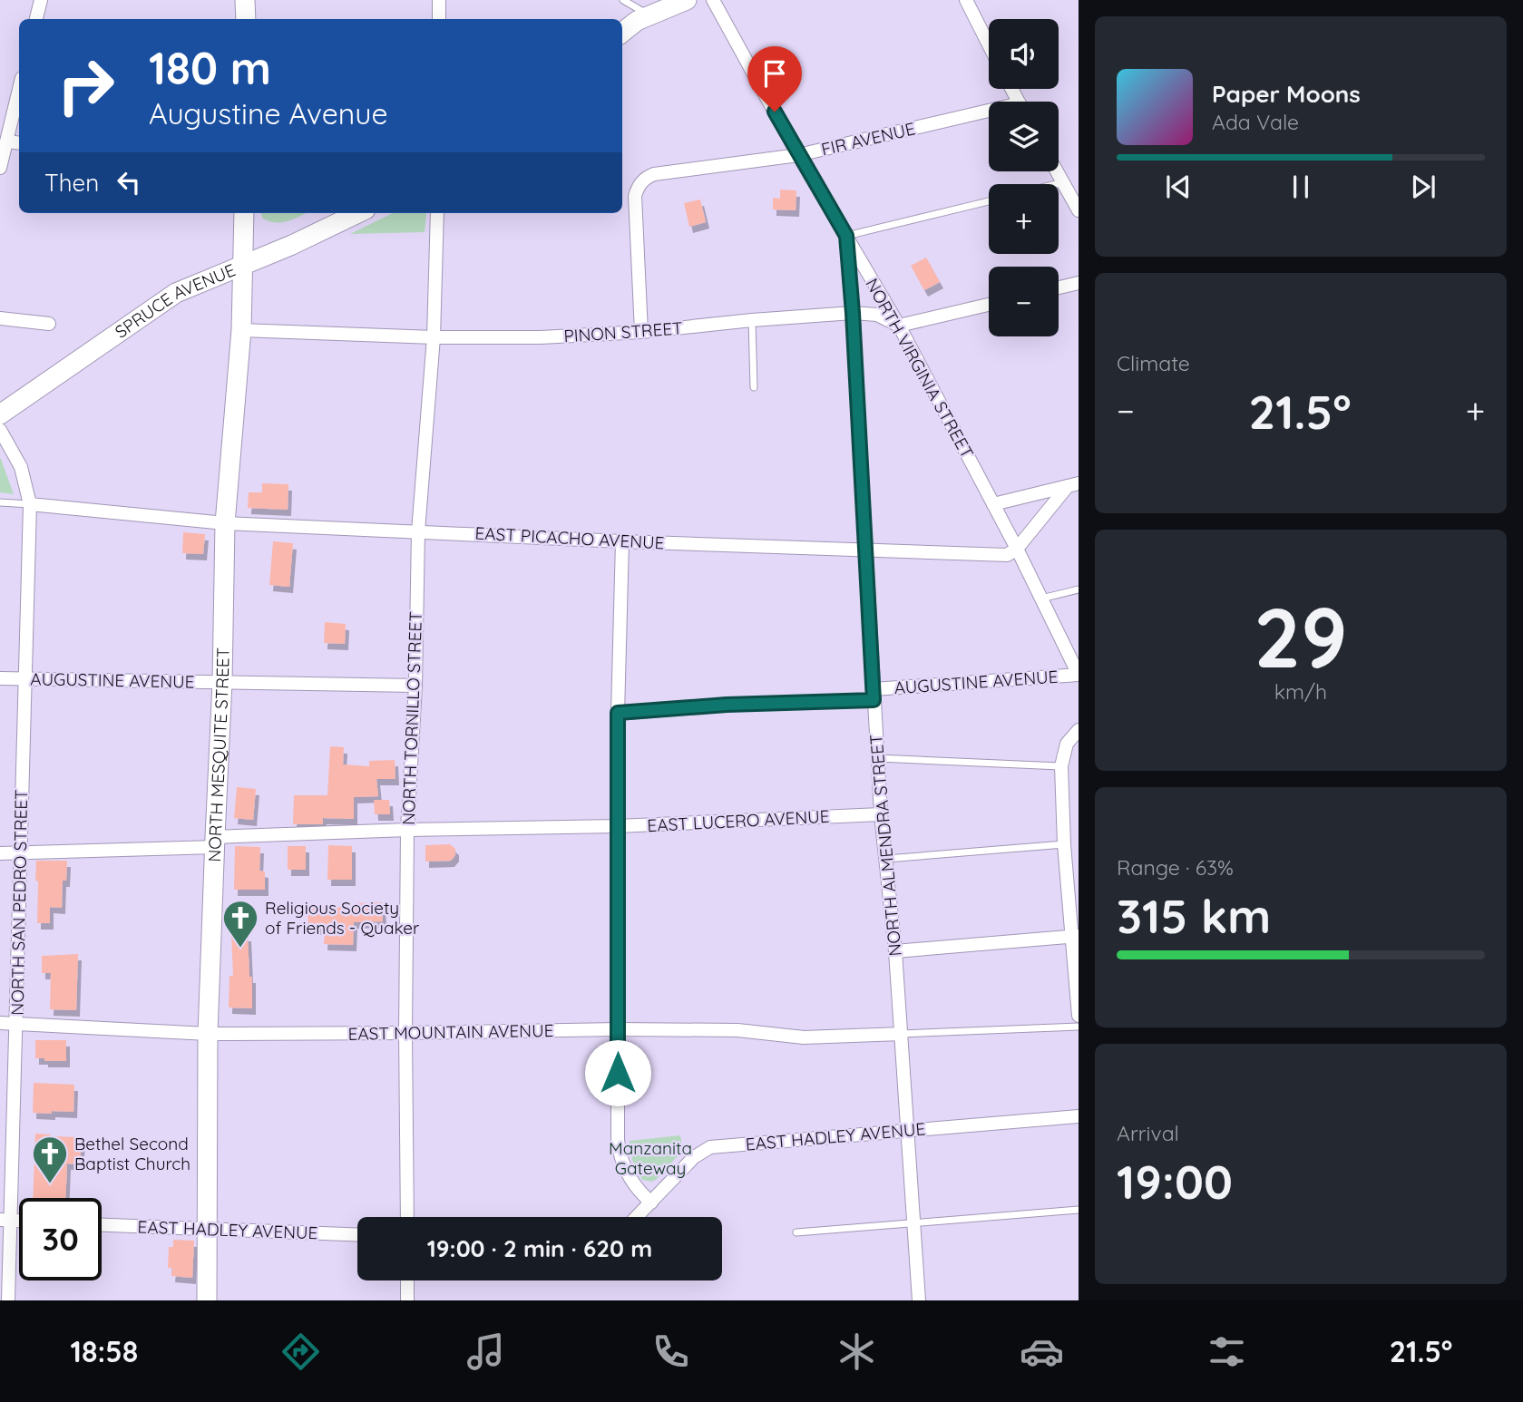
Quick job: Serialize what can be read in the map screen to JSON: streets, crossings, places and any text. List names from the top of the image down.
{
  "streets": {
    "street": [
      "FIR AVENUE",
      "SPRUCE AVENUE",
      "PINON STREET",
      "NORTH VIRGINIA STREET",
      "EAST PICACHO AVENUE",
      "AUGUSTINE AVENUE",
      "NORTH TORNILLO STREET",
      "NORTH MESQUITE STREET",
      "EAST LUCERO AVENUE",
      "NORTH ALMENDRA STREET",
      "NORTH SAN PEDRO STREET",
      "EAST MOUNTAIN AVENUE",
      "EAST HADLEY AVENUE"
    ]
  },
  "crossings": [
    ["FIR AVENUE", "PINON STREET"],
    ["FIR AVENUE", "NORTH VIRGINIA STREET"],
    ["SPRUCE AVENUE", "NORTH MESQUITE STREET"],
    ["PINON STREET", "NORTH VIRGINIA STREET"],
    ["PINON STREET", "NORTH TORNILLO STREET"],
    ["PINON STREET", "NORTH MESQUITE STREET"],
    ["PINON STREET", "NORTH ALMENDRA STREET"],
    ["NORTH VIRGINIA STREET", "EAST PICACHO AVENUE"],
    ["NORTH VIRGINIA STREET", "AUGUSTINE AVENUE"],
    ["NORTH VIRGINIA STREET", "NORTH ALMENDRA STREET"],
    ["EAST PICACHO AVENUE", "NORTH TORNILLO STREET"],
    ["EAST PICACHO AVENUE", "NORTH MESQUITE STREET"],
    ["EAST PICACHO AVENUE", "NORTH ALMENDRA STREET"],
    ["EAST PICACHO AVENUE", "NORTH SAN PEDRO STREET"],
    ["AUGUSTINE AVENUE", "NORTH TORNILLO STREET"],
    ["AUGUSTINE AVENUE", "NORTH MESQUITE STREET"],
    ["AUGUSTINE AVENUE", "NORTH ALMENDRA STREET"],
    ["AUGUSTINE AVENUE", "NORTH SAN PEDRO STREET"],
    ["NORTH TORNILLO STREET", "EAST LUCERO AVENUE"],
    ["NORTH TORNILLO STREET", "EAST MOUNTAIN AVENUE"],
    ["NORTH MESQUITE STREET", "EAST LUCERO AVENUE"],
    ["NORTH MESQUITE STREET", "EAST MOUNTAIN AVENUE"],
    ["NORTH MESQUITE STREET", "EAST HADLEY AVENUE"],
    ["EAST LUCERO AVENUE", "NORTH ALMENDRA STREET"],
    ["EAST LUCERO AVENUE", "NORTH SAN PEDRO STREET"],
    ["NORTH ALMENDRA STREET", "EAST MOUNTAIN AVENUE"],
    ["NORTH ALMENDRA STREET", "EAST HADLEY AVENUE"],
    ["NORTH SAN PEDRO STREET", "EAST MOUNTAIN AVENUE"]
  ],
  "parks": ["Manzanita Gateway"],
  "places": {
    "church": ["Religious Society of Friends - Quaker", "Bethel Second Baptist Church"]
  },
  "page": {
    "map_buttons": ["+", "−"],
    "turn": ["180 m", "Augustine Avenue"],
    "song": ["Paper Moons", "Ada Vale"],
    "then": "Then",
    "tile": [
      "Climate",
      ["29", "km/h"],
      ["Range · 63%", "315 km"],
      ["Arrival", "19:00"]
    ],
    "heat": ["−", "21.5°", "+"],
    "limit": "30",
    "trip": "19:00 · 2 min · 620 m",
    "tabs": ["18:58", "21.5°"]
  }
}
